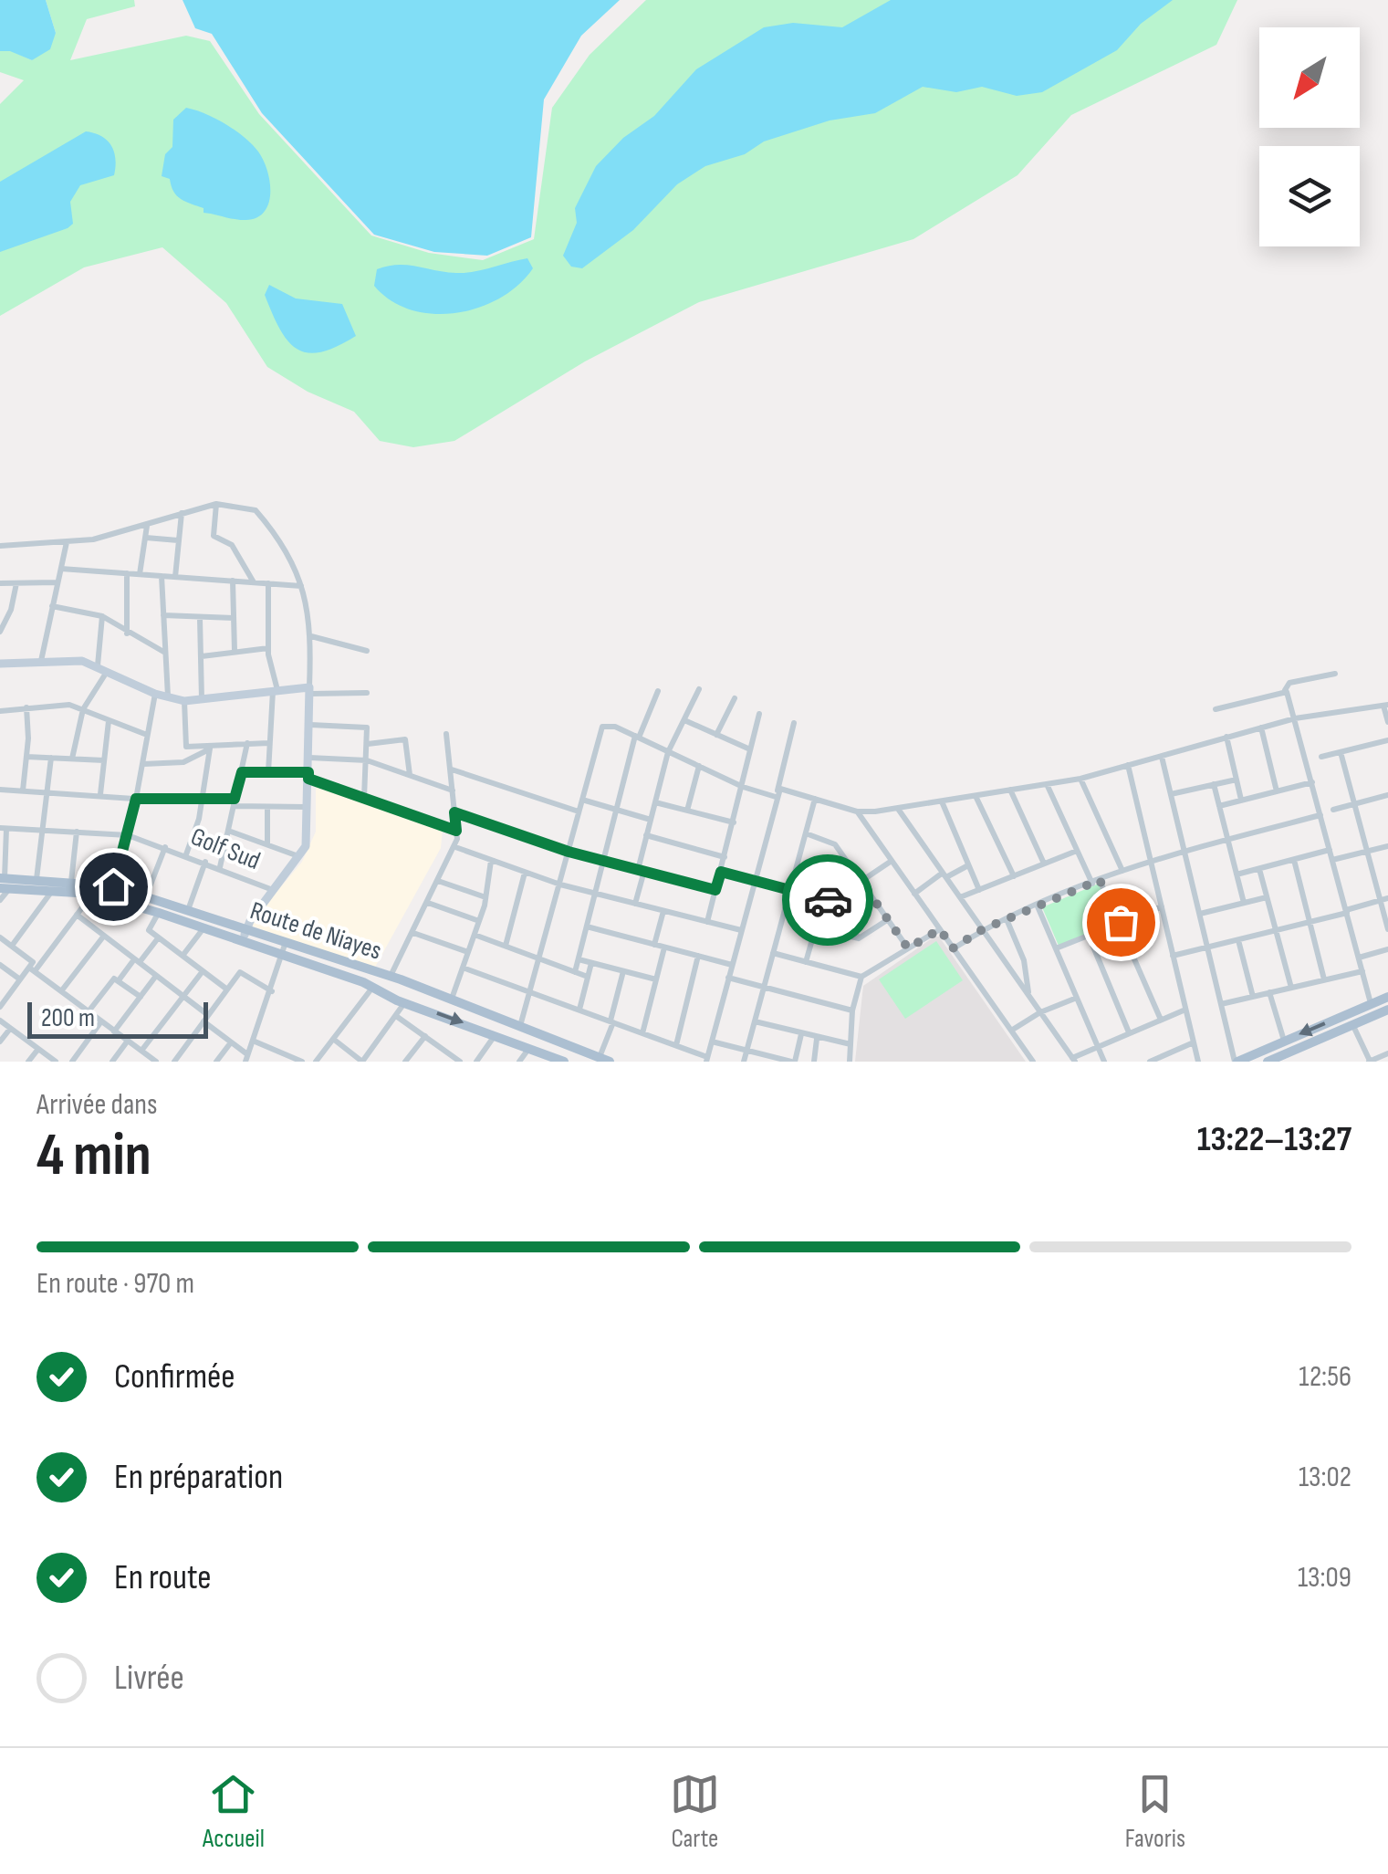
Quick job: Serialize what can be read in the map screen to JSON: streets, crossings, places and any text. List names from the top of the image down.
{
  "streets": {
    "main road": ["Route de Niayes"],
    "street": ["Golf Sud"]
  },
  "scale_bar": "200 m",
  "north": "bottom left",
  "page": {
    "scale": "200 m",
    "heading": ["4 min", "Arrivée dans", "13:22–13:27"],
    "bar": "En route · 970 m",
    "list": [
      ["Confirmée", "12:56"],
      ["En préparation", "13:02"],
      ["En route", "13:09"],
      "Livrée"
    ],
    "tabs": ["Accueil", "Carte", "Favoris"]
  }
}
